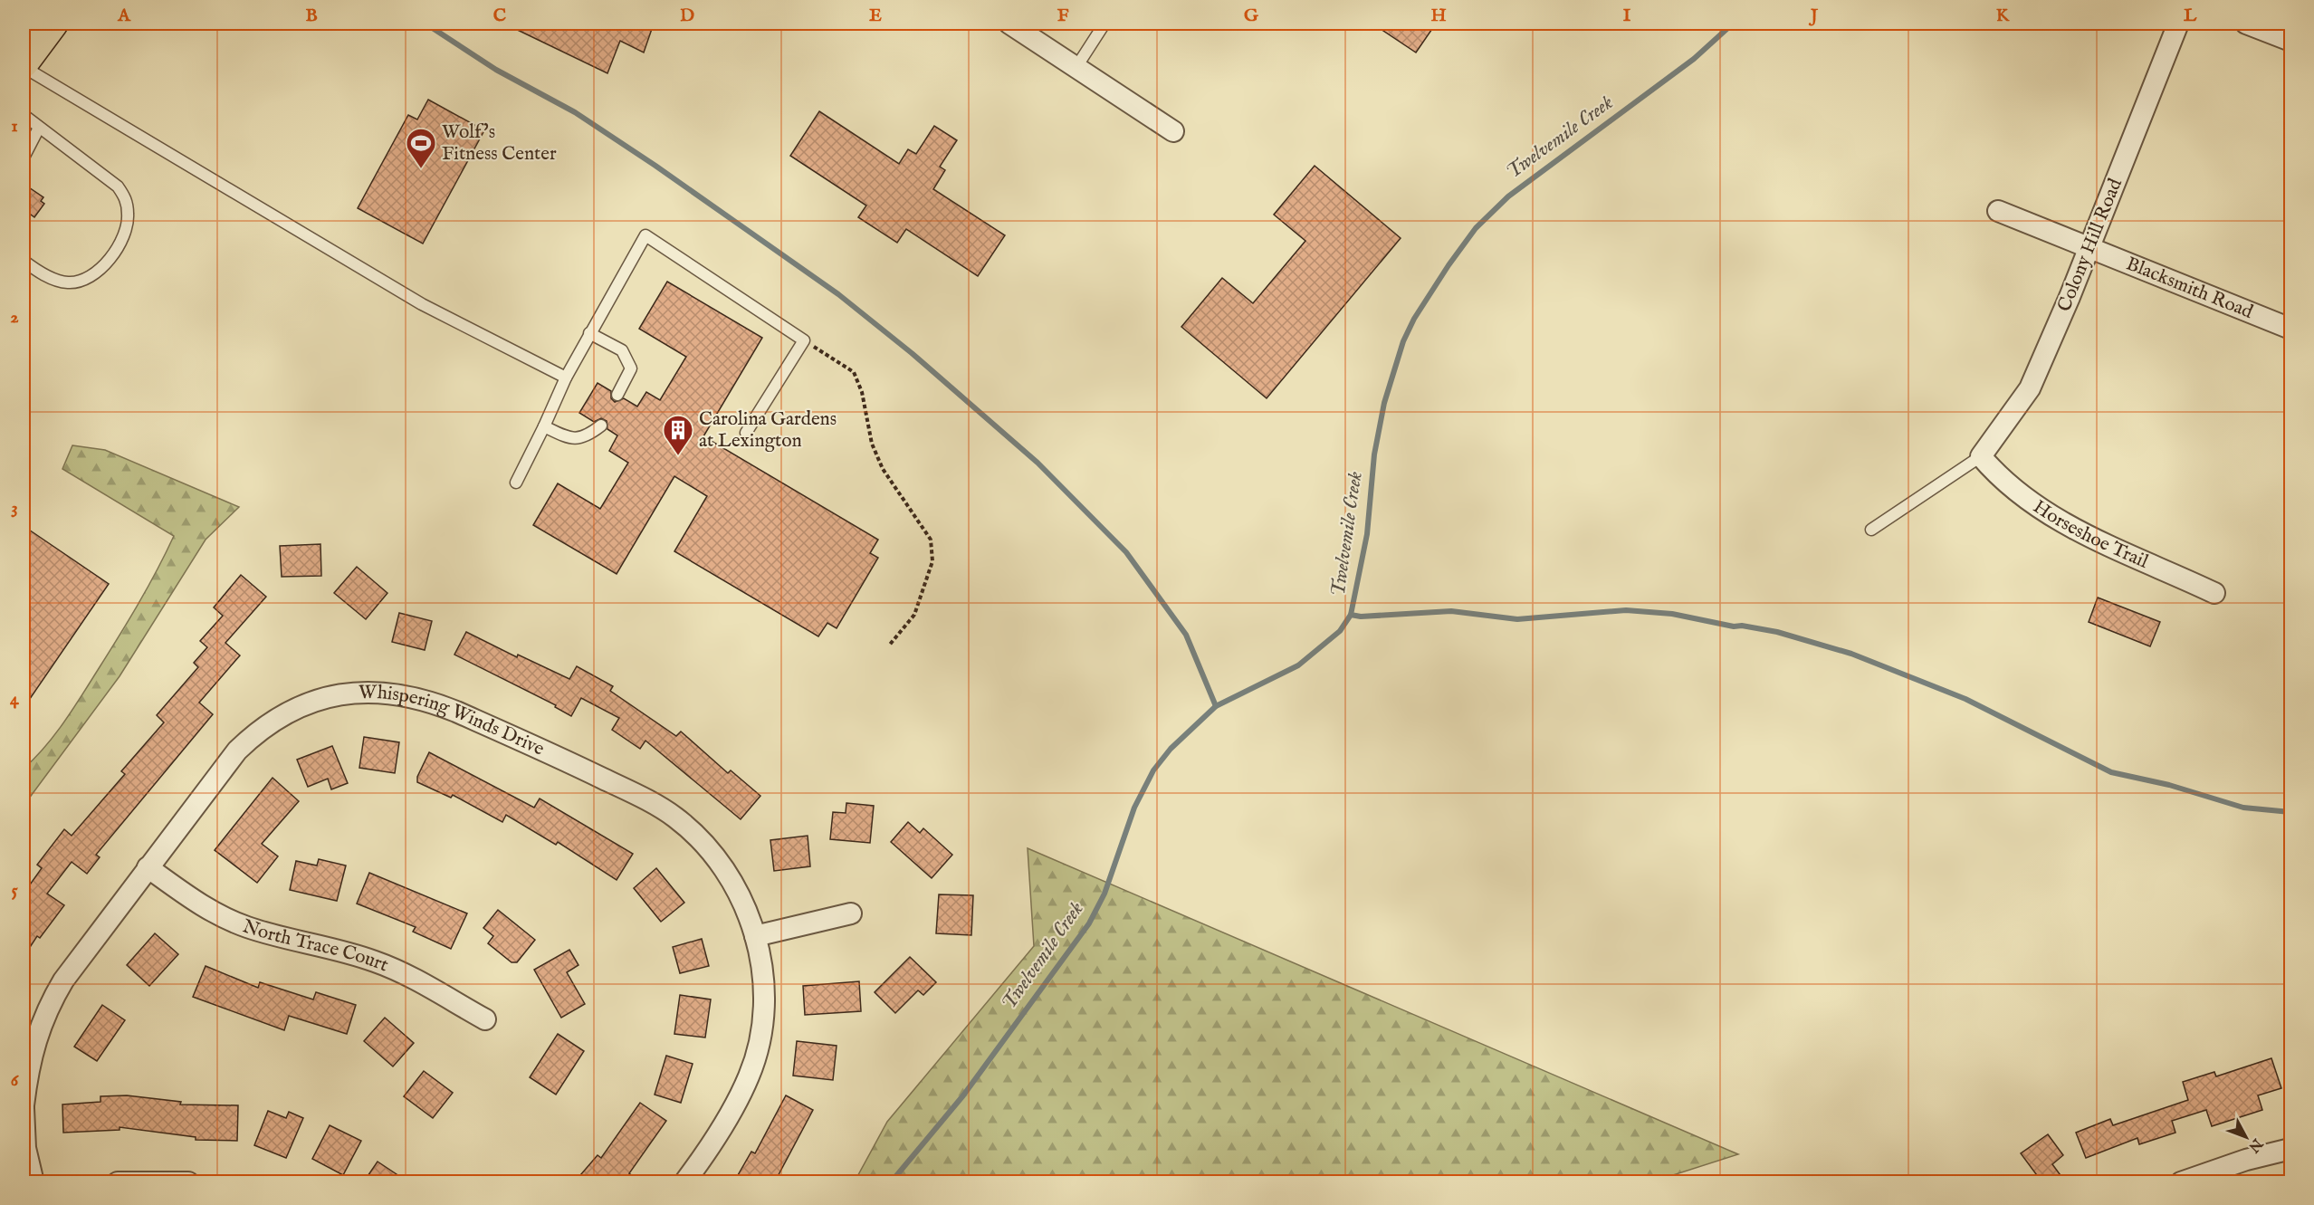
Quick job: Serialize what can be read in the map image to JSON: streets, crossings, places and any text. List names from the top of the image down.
{
  "streets": {
    "street": [
      "Colony Hill Road",
      "Blacksmith Road",
      "Horseshoe Trail",
      "Whispering Winds Drive",
      "North Trace Court"
    ]
  },
  "crossings": [
    ["Colony Hill Road", "Blacksmith Road"],
    ["Colony Hill Road", "Horseshoe Trail"],
    ["Whispering Winds Drive", "North Trace Court"]
  ],
  "water": ["Twelvemile Creek"],
  "places": {
    "sports": ["Wolf's Fitness Center"],
    "building": ["Carolina Gardens at Lexington"]
  },
  "north": "bottom right",
  "grid": {
    "columns": [
      "A",
      "B",
      "C",
      "D",
      "E",
      "F",
      "G",
      "H",
      "I",
      "J",
      "K",
      "L"
    ],
    "rows": [
      "1",
      "2",
      "3",
      "4",
      "5",
      "6"
    ]
  }
}
